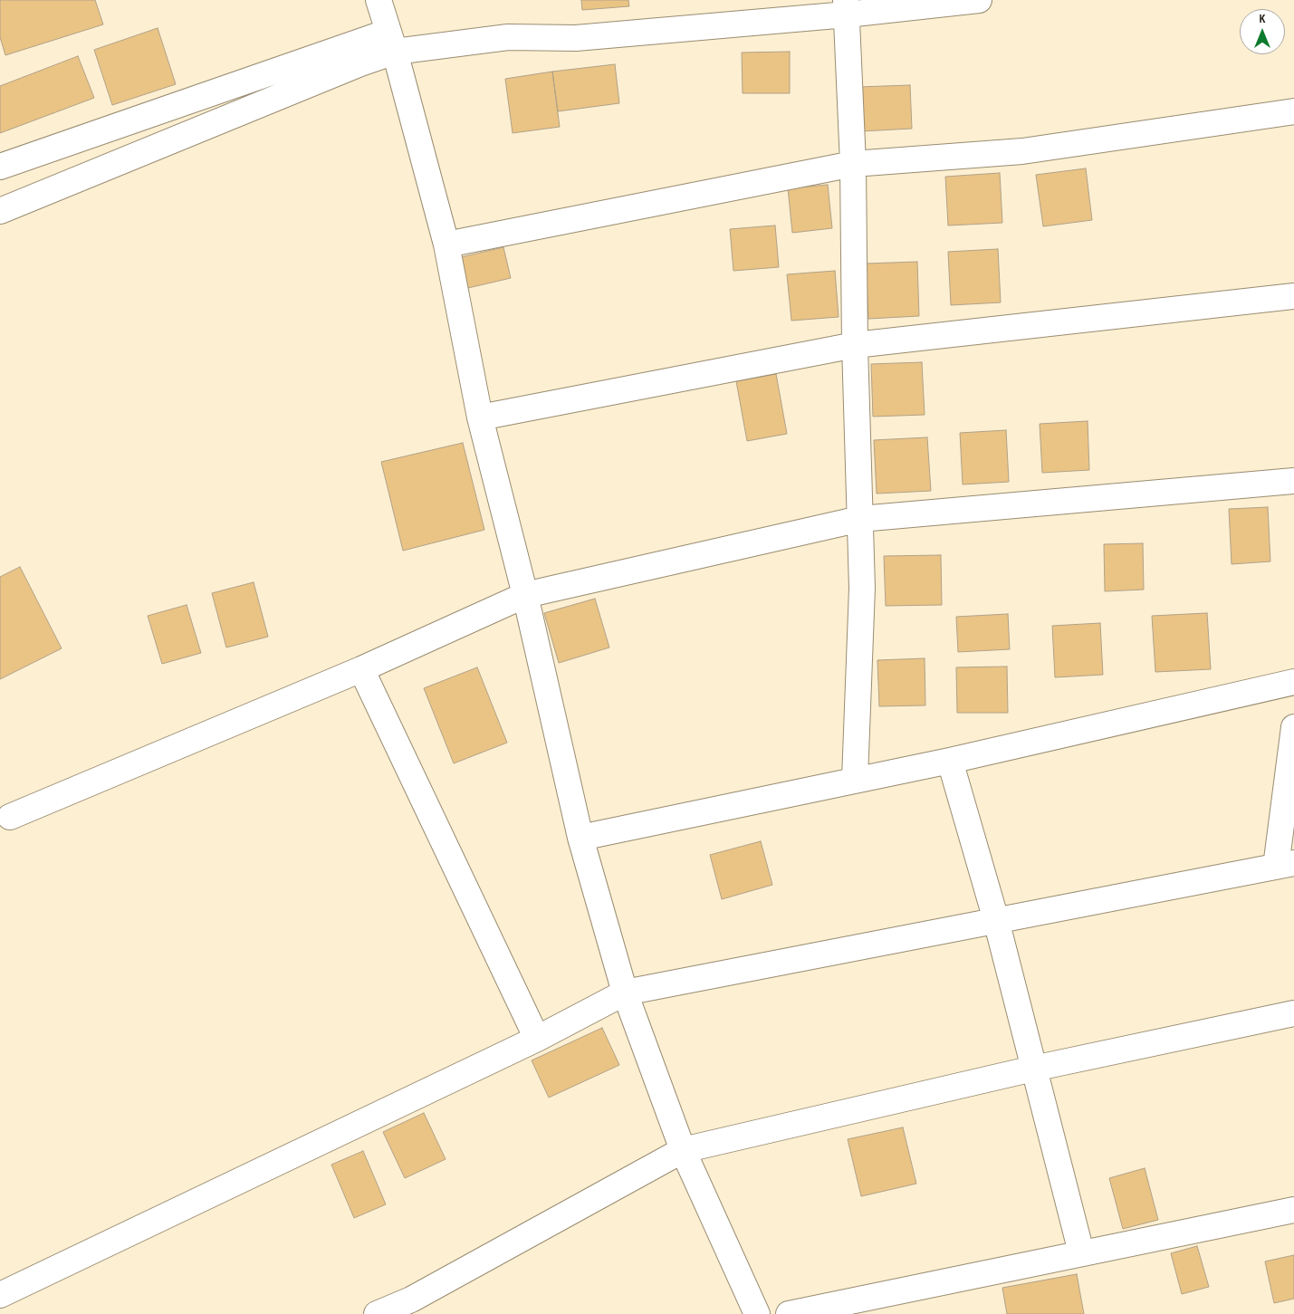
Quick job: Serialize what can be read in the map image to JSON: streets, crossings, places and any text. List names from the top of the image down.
{
  "north": "top"
}
